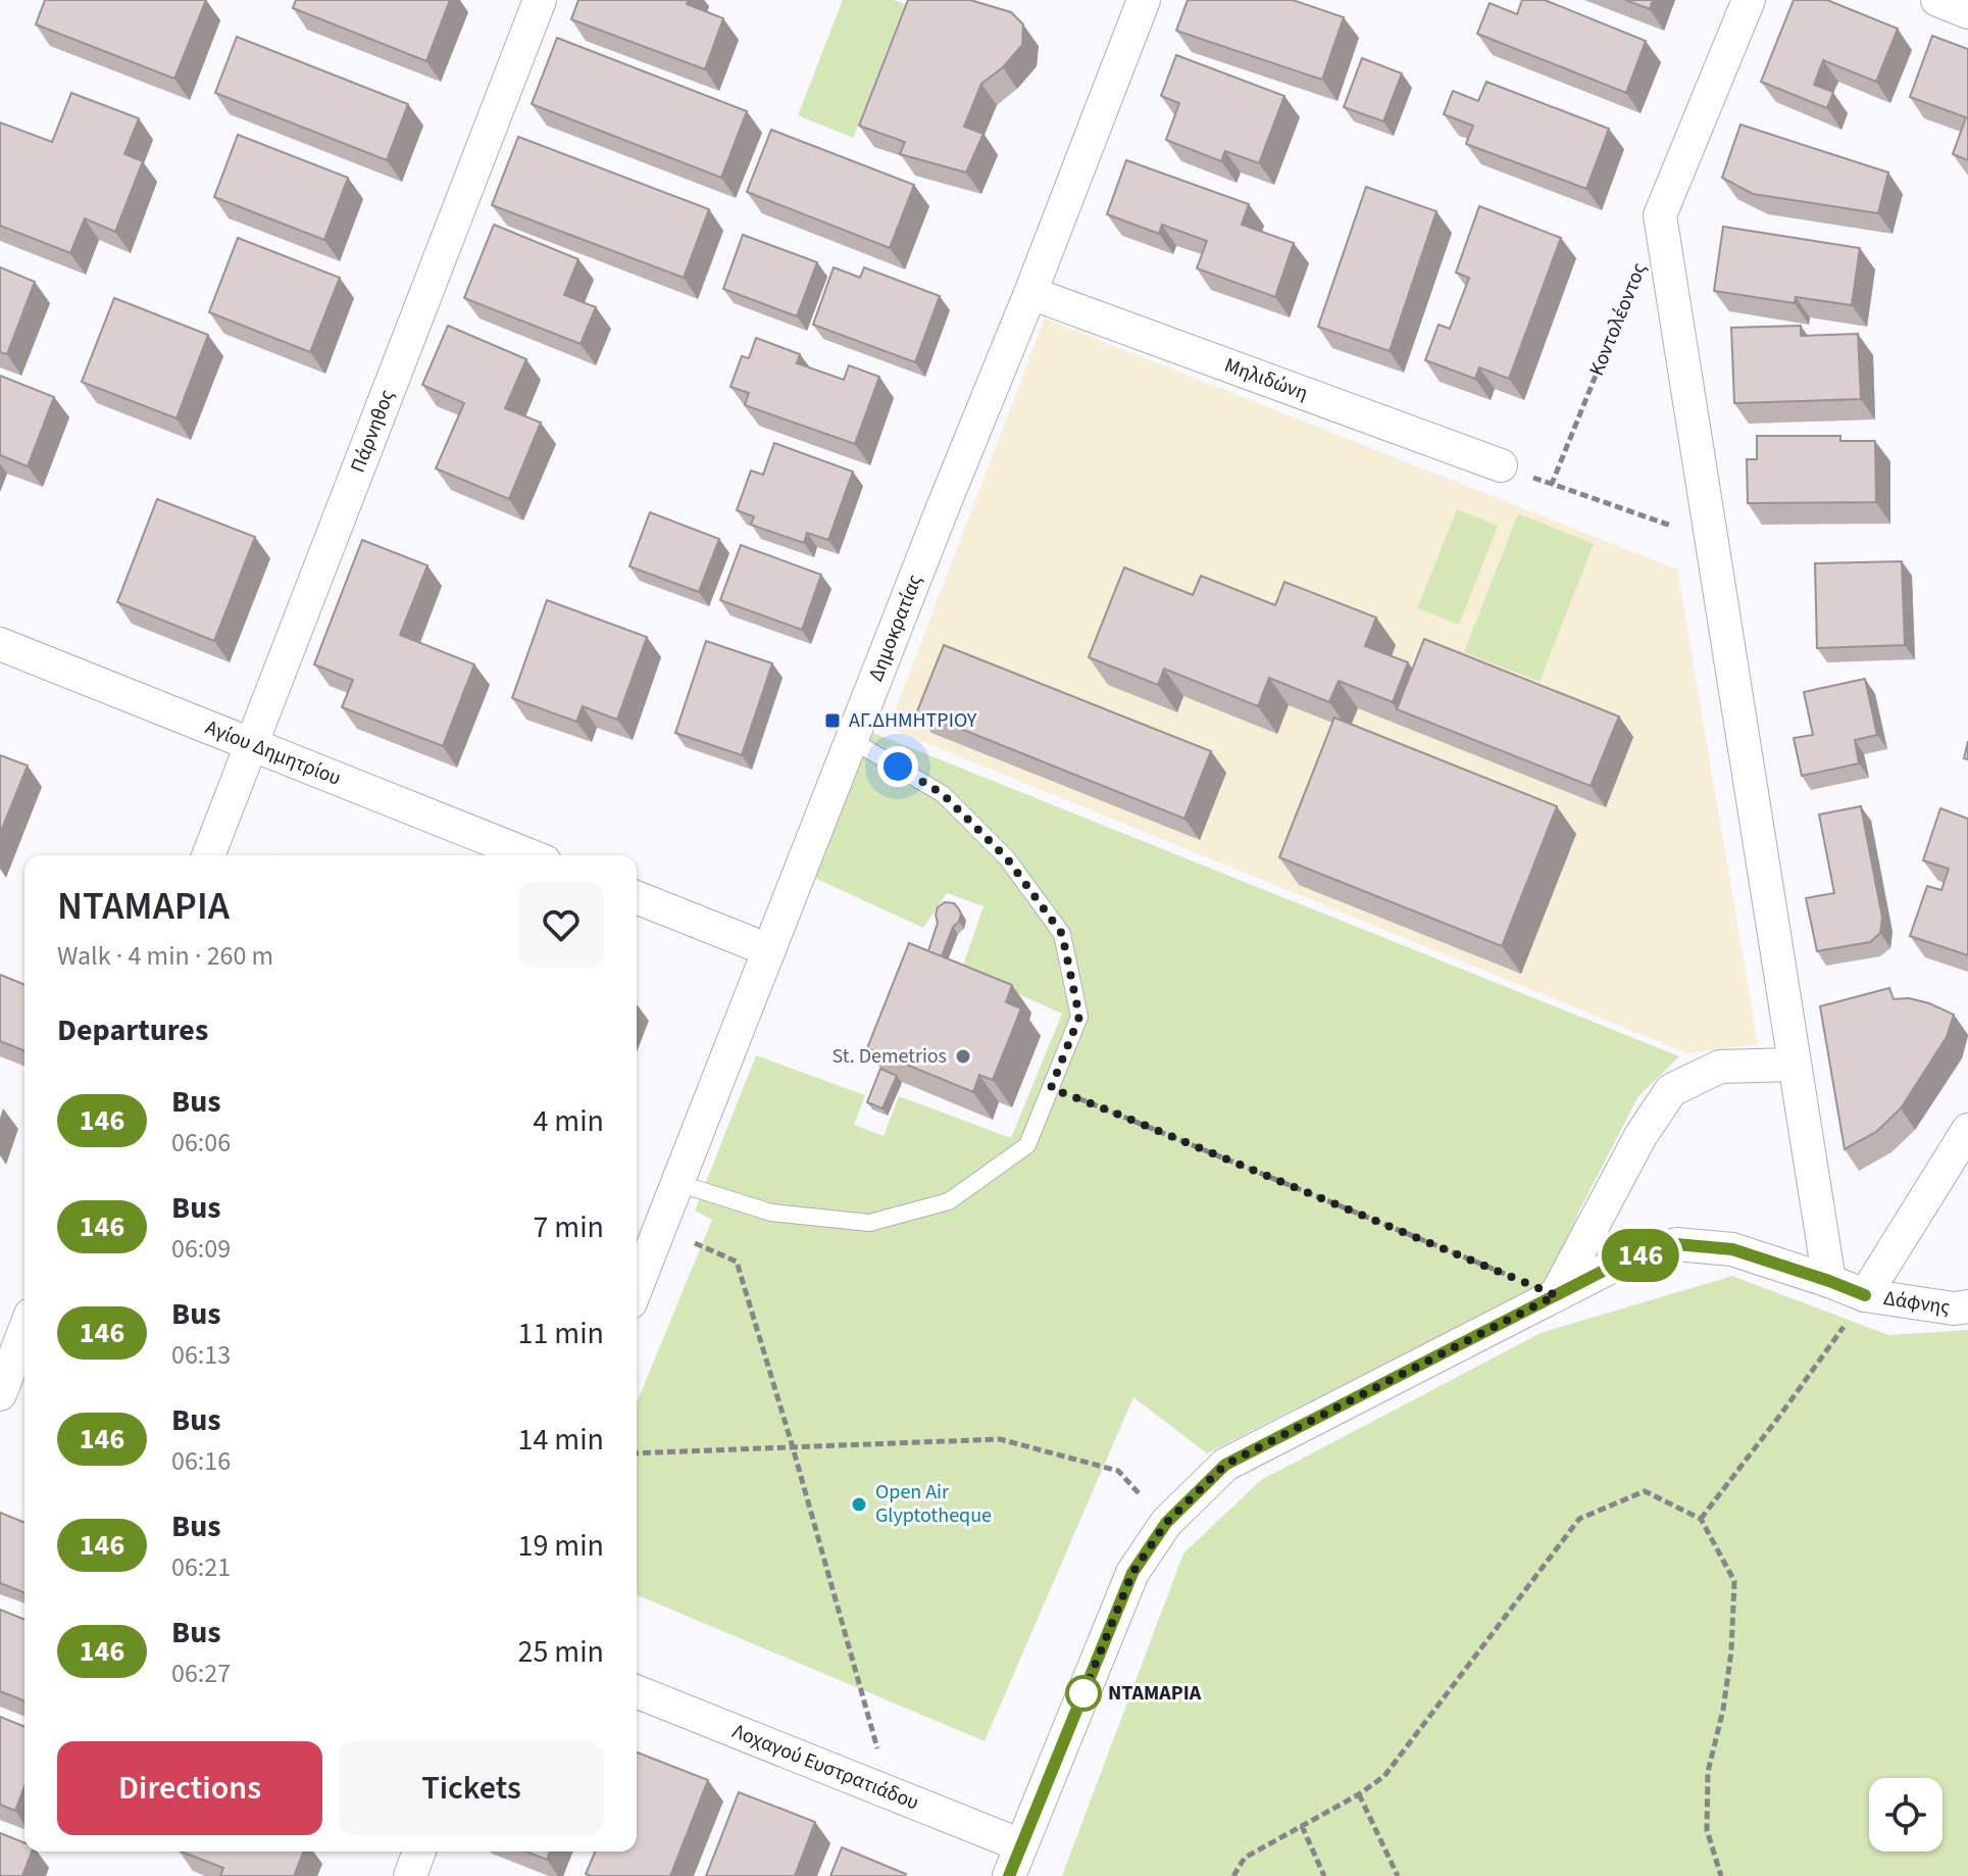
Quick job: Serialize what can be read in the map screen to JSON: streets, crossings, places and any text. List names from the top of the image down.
{
  "streets": {
    "street": [
      "Μηλιδώνη",
      "Πάρνηθος",
      "Δημοκρατίας",
      "Αγίου Δημητρίου",
      "Δάφνης",
      "Λοχαγού Ευστρατιάδου"
    ],
    "path": ["Κοντολέοντος"]
  },
  "crossings": [
    ["Μηλιδώνη", "Δημοκρατίας"],
    ["Πάρνηθος", "Αγίου Δημητρίου"],
    ["Δάφνης", "Λοχαγού Ευστρατιάδου"]
  ],
  "places": {
    "transit": ["ΑΓ.ΔΗΜΗΤΡΙΟΥ"],
    "other": ["St. Demetrios", "Open Air Glyptotheque", "ΝΤΑΜΑΡΙΑ"]
  },
  "lines": ["bus line 146"],
  "page": {
    "on_map": "146",
    "heading": [
      ["ΝΤΑΜΑΡΙΑ", "Walk · 4 min · 260 m"],
      "Departures"
    ],
    "list": [
      {
        "mark": "146",
        "name": "Bus",
        "note": "06:06",
        "value": "4 min"
      },
      {
        "mark": "146",
        "name": "Bus",
        "note": "06:09",
        "value": "7 min"
      },
      {
        "mark": "146",
        "name": "Bus",
        "note": "06:13",
        "value": "11 min"
      },
      {
        "mark": "146",
        "name": "Bus",
        "note": "06:16",
        "value": "14 min"
      },
      {
        "mark": "146",
        "name": "Bus",
        "note": "06:21",
        "value": "19 min"
      },
      {
        "mark": "146",
        "name": "Bus",
        "note": "06:27",
        "value": "25 min"
      }
    ],
    "buttons": ["Directions", "Tickets"]
  }
}
